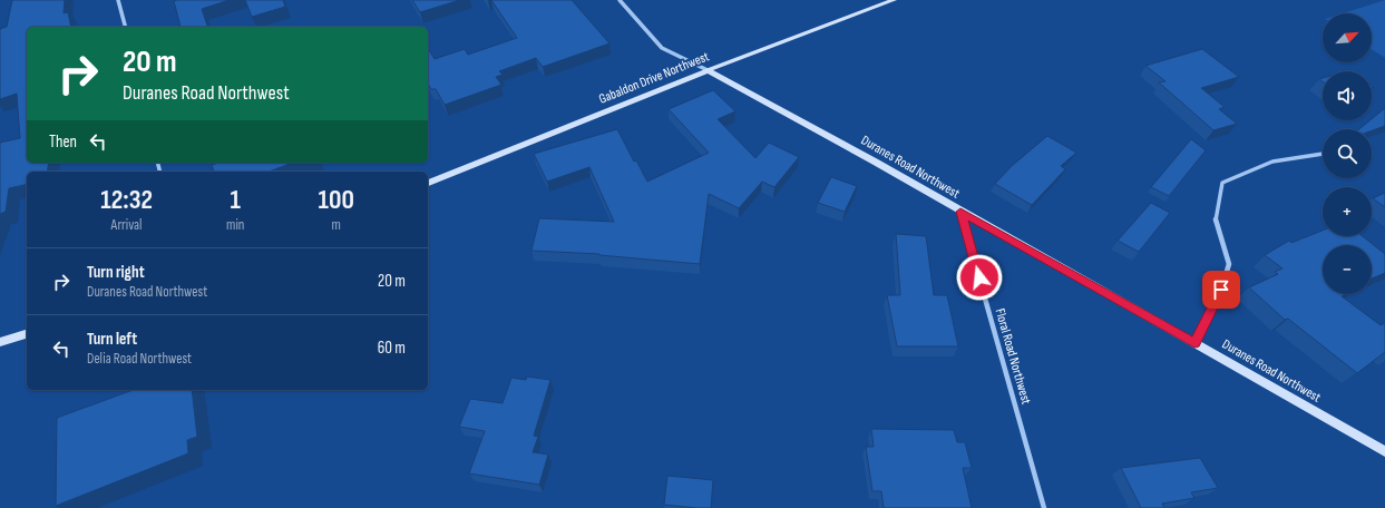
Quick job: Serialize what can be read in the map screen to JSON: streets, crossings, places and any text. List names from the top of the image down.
{
  "streets": {
    "street": ["Gabaldon Drive Northwest", "Duranes Road Northwest", "Floral Road Northwest"]
  },
  "crossings": [
    ["Gabaldon Drive Northwest", "Duranes Road Northwest"],
    ["Duranes Road Northwest", "Floral Road Northwest"]
  ],
  "north": "top right",
  "page": {
    "map_buttons": ["+", "−"],
    "turn": ["20 m", "Duranes Road Northwest"],
    "then": "Then",
    "eta": [
      "12:32",
      "Arrival",
      "1",
      "min",
      "100",
      "m"
    ],
    "list": [
      {
        "name": "Turn right",
        "note": "Duranes Road Northwest",
        "value": "20 m"
      },
      {
        "name": "Turn left",
        "note": "Delia Road Northwest",
        "value": "60 m"
      }
    ]
  }
}
